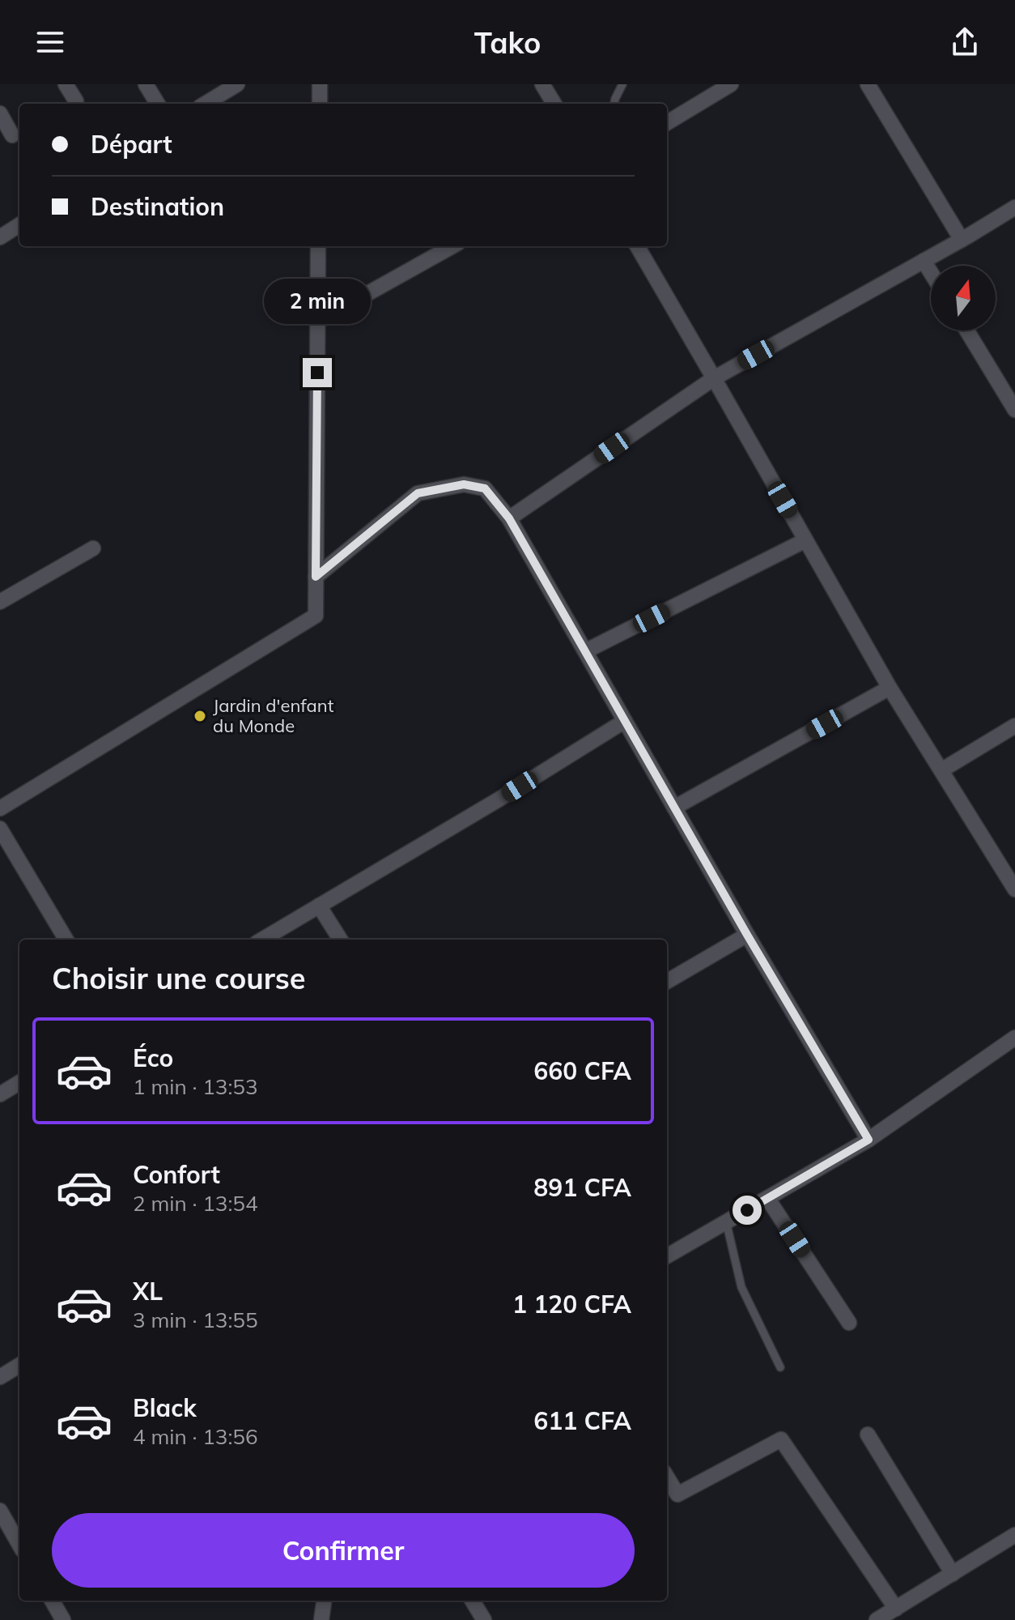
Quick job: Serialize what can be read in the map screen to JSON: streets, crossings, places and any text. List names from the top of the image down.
{
  "places": ["Jardin d'enfant du Monde"],
  "north": "top",
  "page": {
    "header": "Tako",
    "banner": ["Départ", "Destination"],
    "bubble": "2 min",
    "heading": "Choisir une course",
    "list": [
      {
        "name": "Éco",
        "note": "1 min · 13:53",
        "value": "660 CFA"
      },
      {
        "name": "Confort",
        "note": "2 min · 13:54",
        "value": "891 CFA"
      },
      {
        "name": "XL",
        "note": "3 min · 13:55",
        "value": "1 120 CFA"
      },
      {
        "name": "Black",
        "note": "4 min · 13:56",
        "value": "611 CFA"
      }
    ],
    "buttons": "Confirmer"
  }
}
